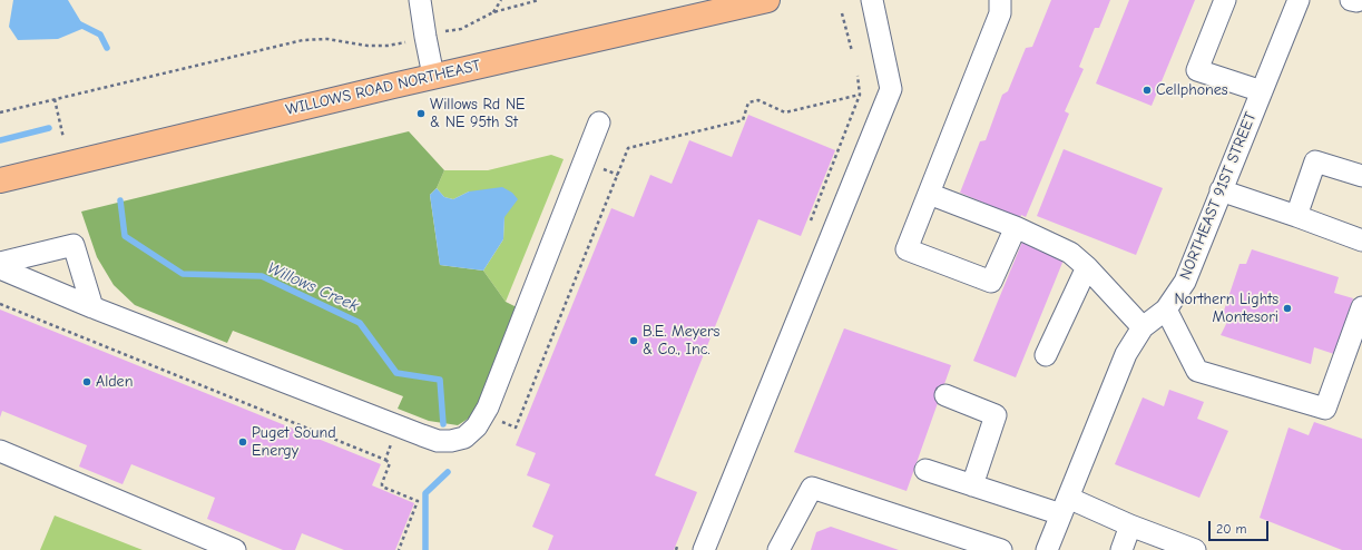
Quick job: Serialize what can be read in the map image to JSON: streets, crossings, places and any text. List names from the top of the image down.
{
  "streets": {
    "main road": ["WILLOWS ROAD NORTHEAST"],
    "street": ["NORTHEAST 91ST STREET"]
  },
  "water": ["Willows Creek"],
  "places": [
    "Cellphones",
    "Willows Rd NE & NE 95th St",
    "Northern Lights Montesori",
    "B.E. Meyers & Co., Inc.",
    "Alden",
    "Puget Sound Energy"
  ],
  "scale_bar": "20 m"
}
